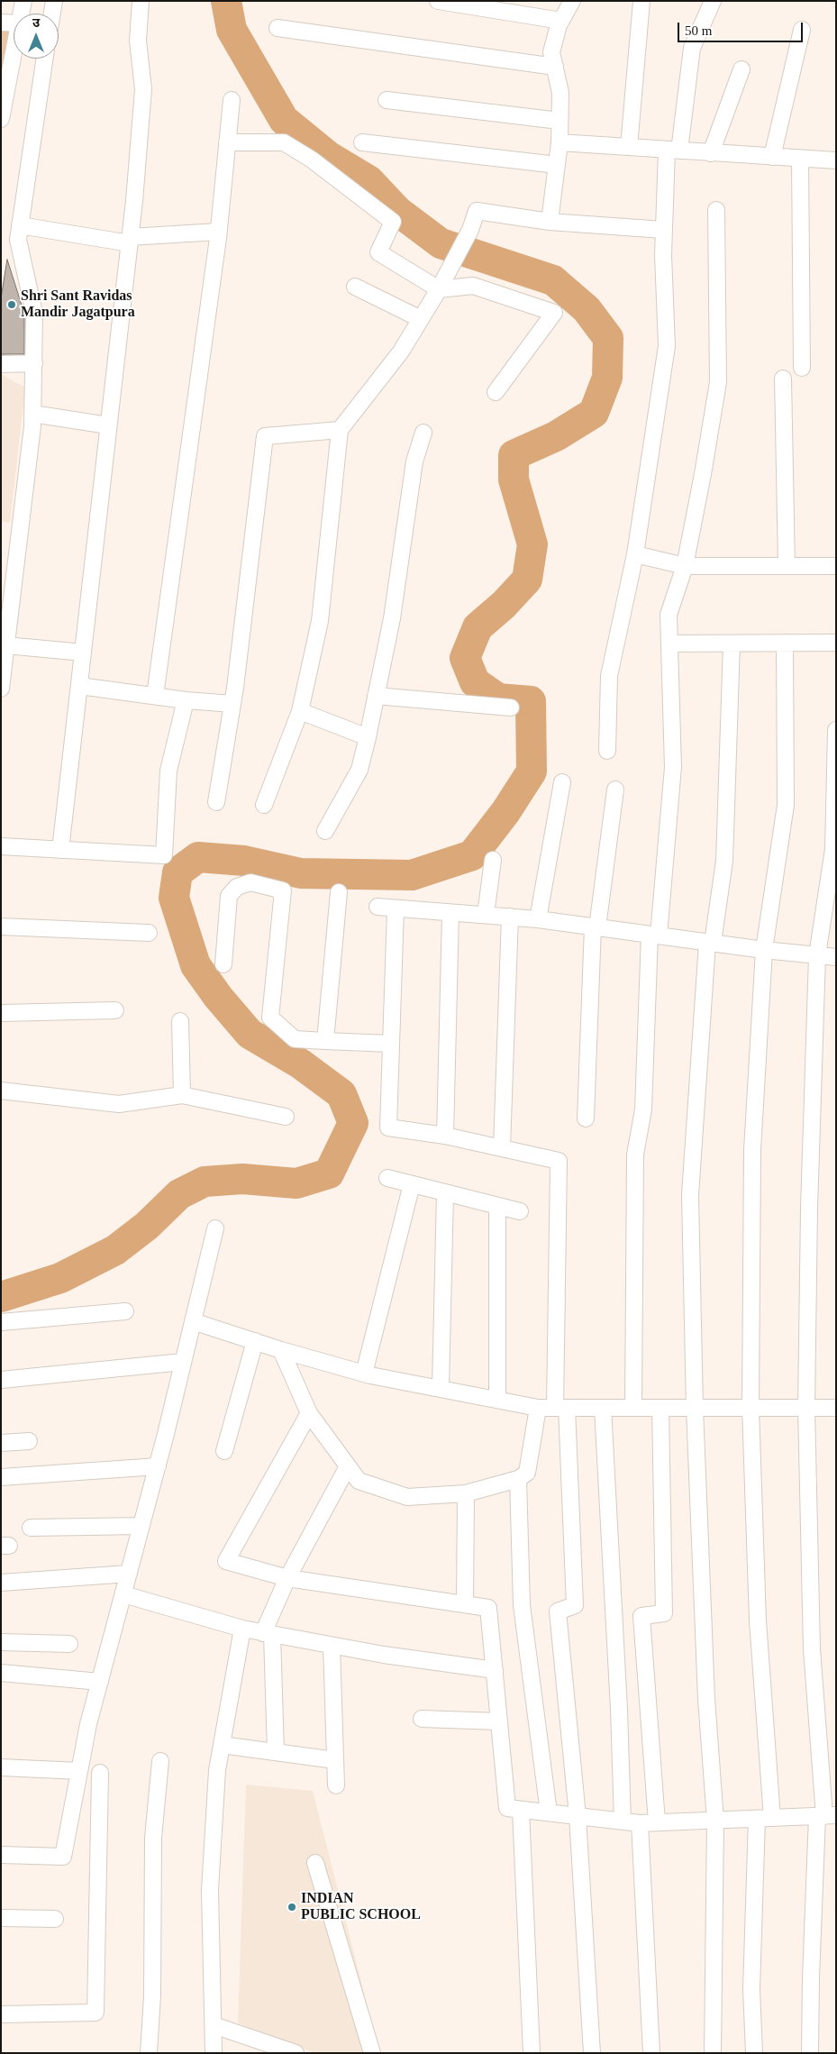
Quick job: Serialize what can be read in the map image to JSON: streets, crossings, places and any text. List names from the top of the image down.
{
  "places": ["Shri Sant Ravidas Mandir Jagatpura", "INDIAN PUBLIC SCHOOL"],
  "scale_bar": "50 m",
  "north": "top"
}
